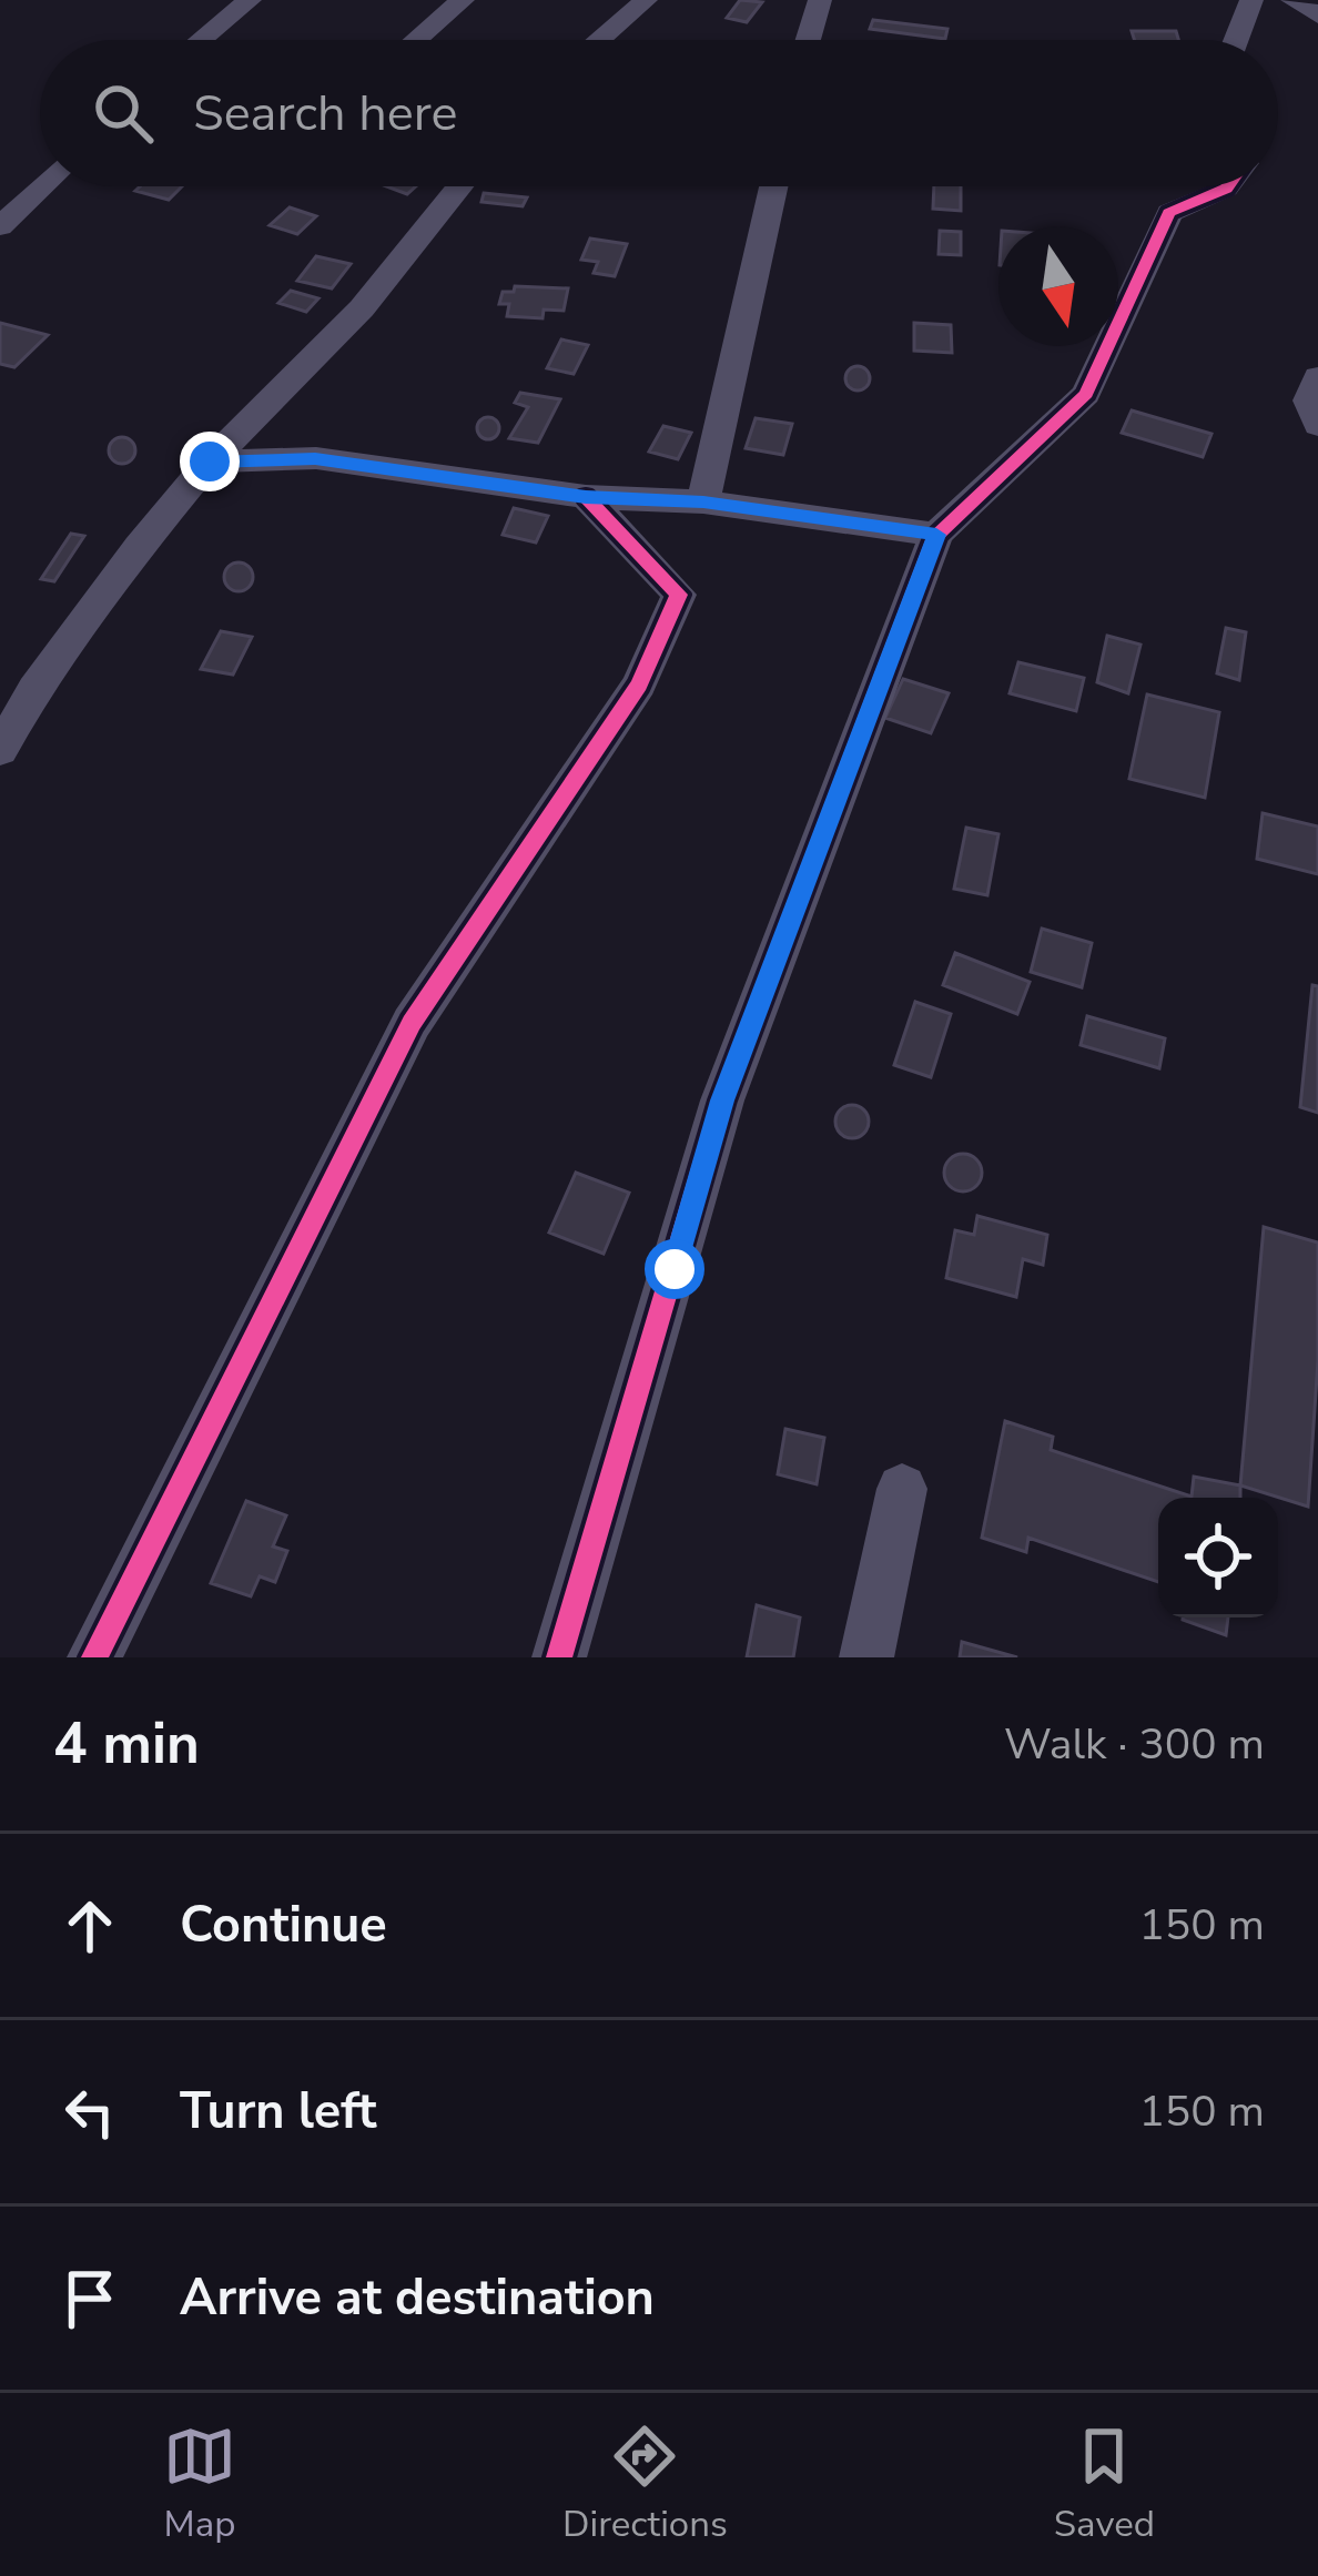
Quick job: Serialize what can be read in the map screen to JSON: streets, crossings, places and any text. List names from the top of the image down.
{
  "north": "bottom",
  "page": {
    "search": "Search here",
    "heading": ["4 min", "Walk · 300 m"],
    "list": [
      ["Continue", "150 m"],
      ["Turn left", "150 m"],
      "Arrive at destination"
    ],
    "nav": ["Map", "Directions", "Saved"]
  }
}
